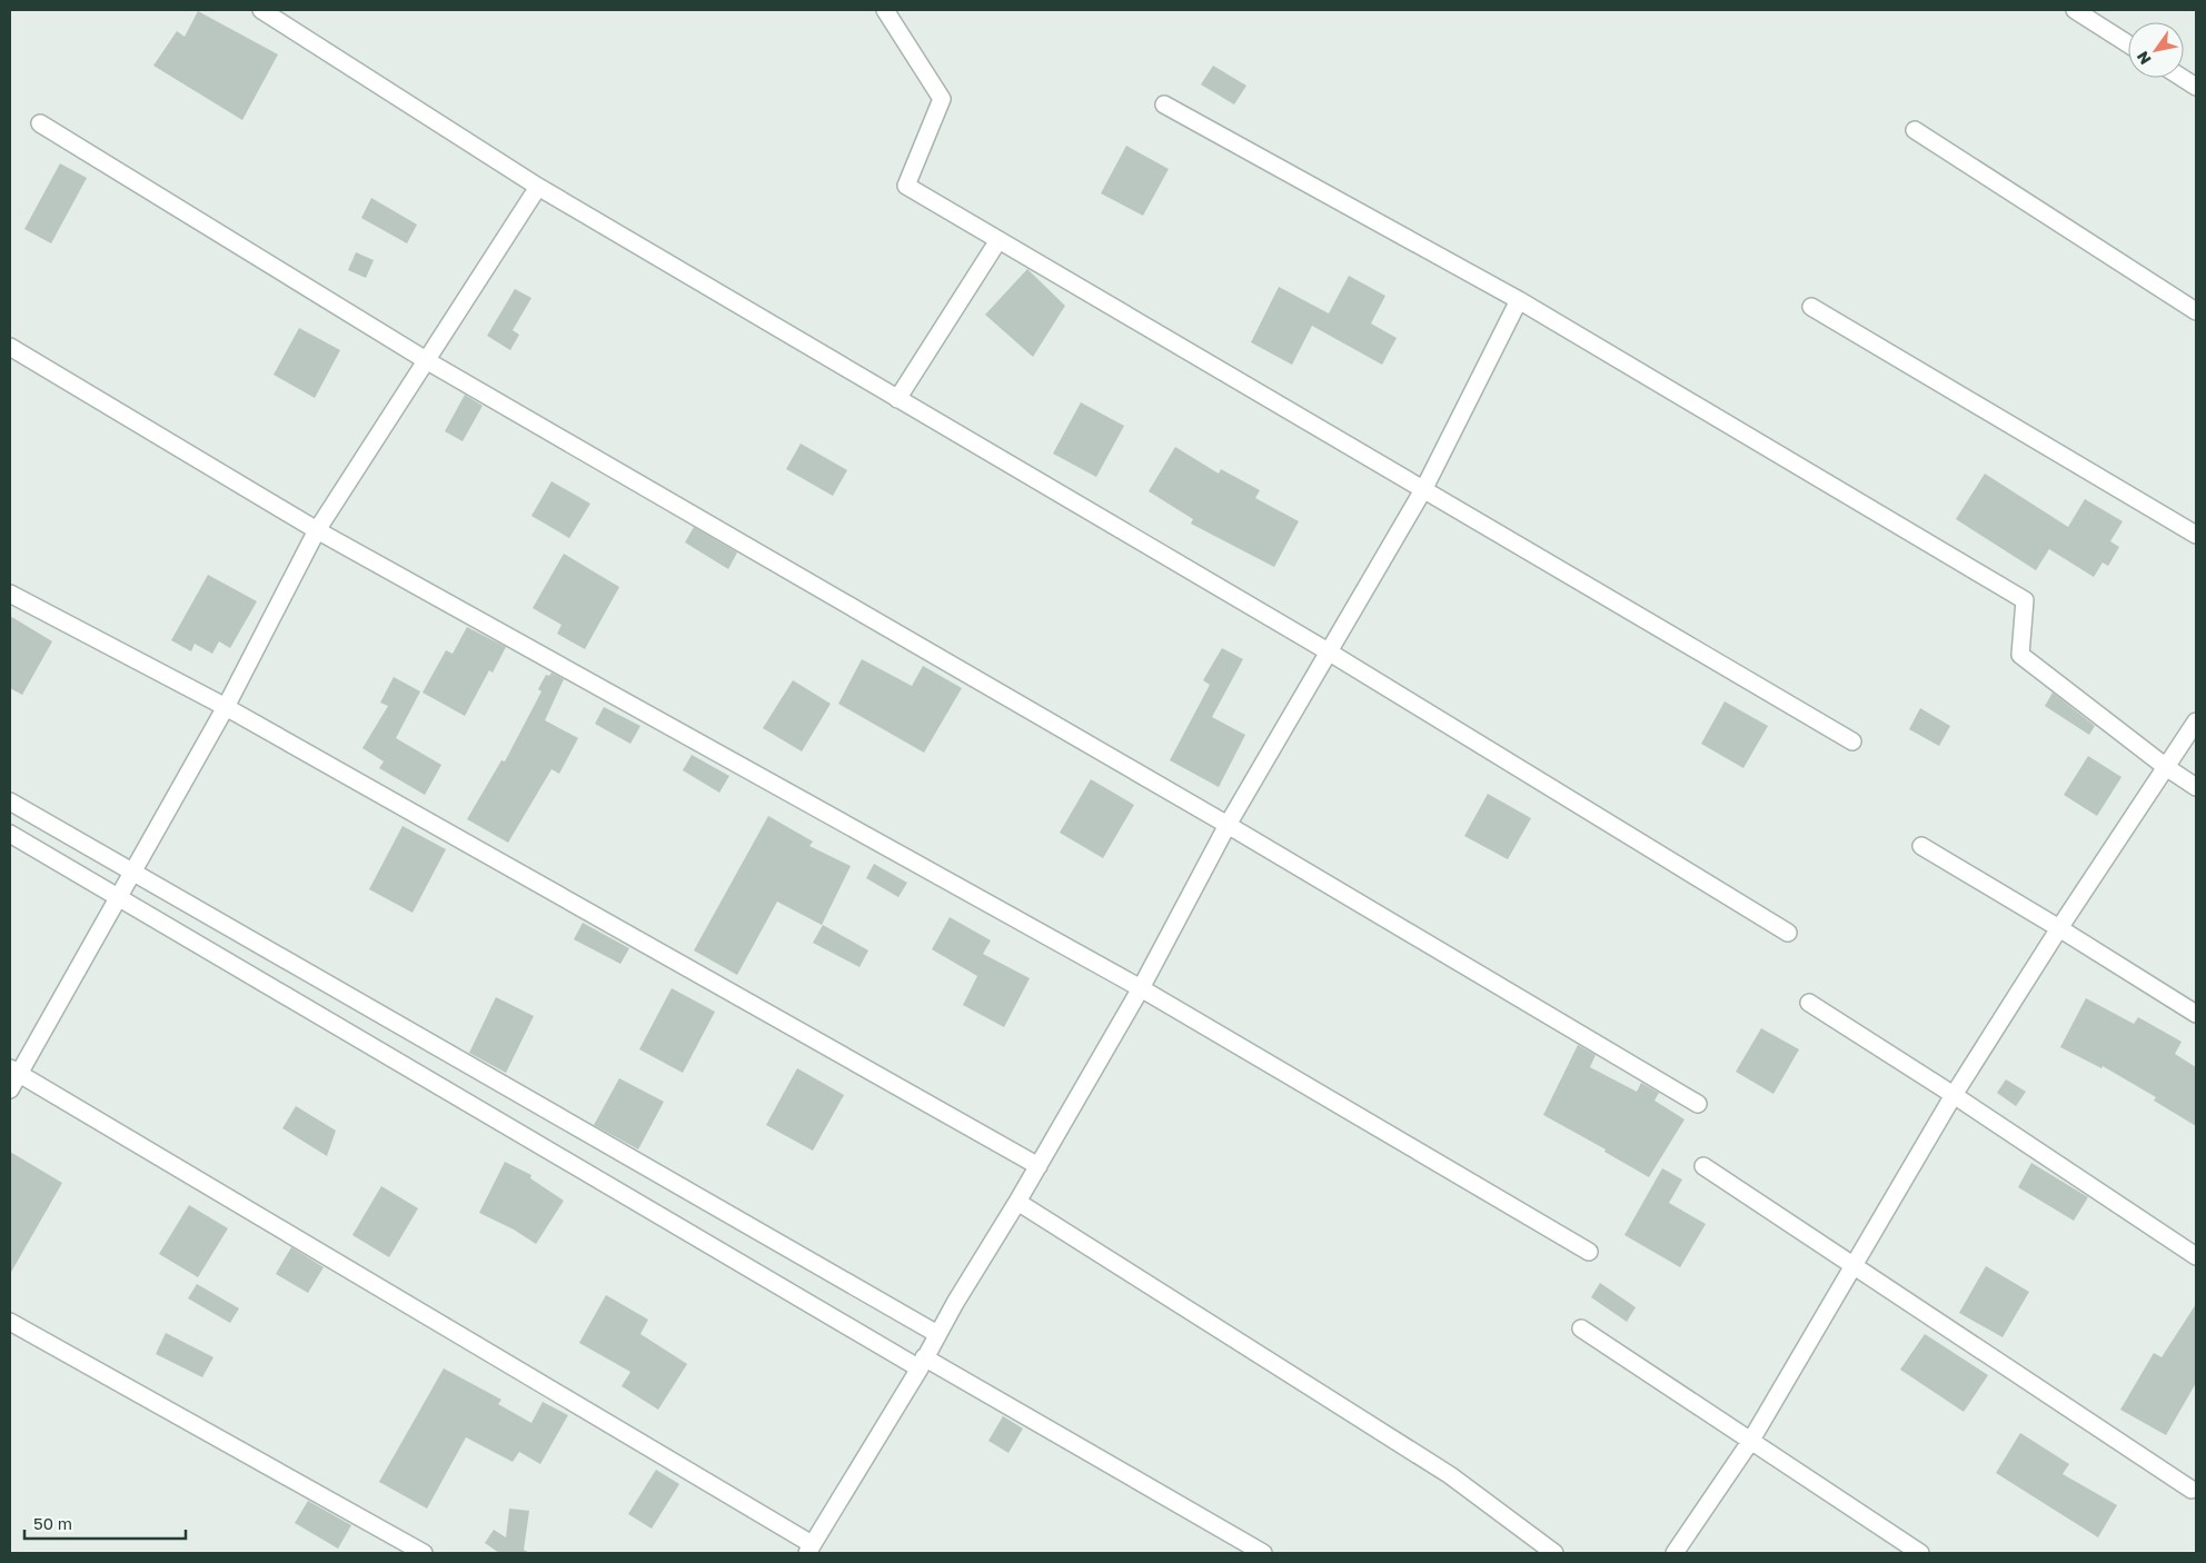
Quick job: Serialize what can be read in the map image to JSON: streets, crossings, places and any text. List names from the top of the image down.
{
  "scale_bar": "50 m",
  "north": "bottom left"
}
